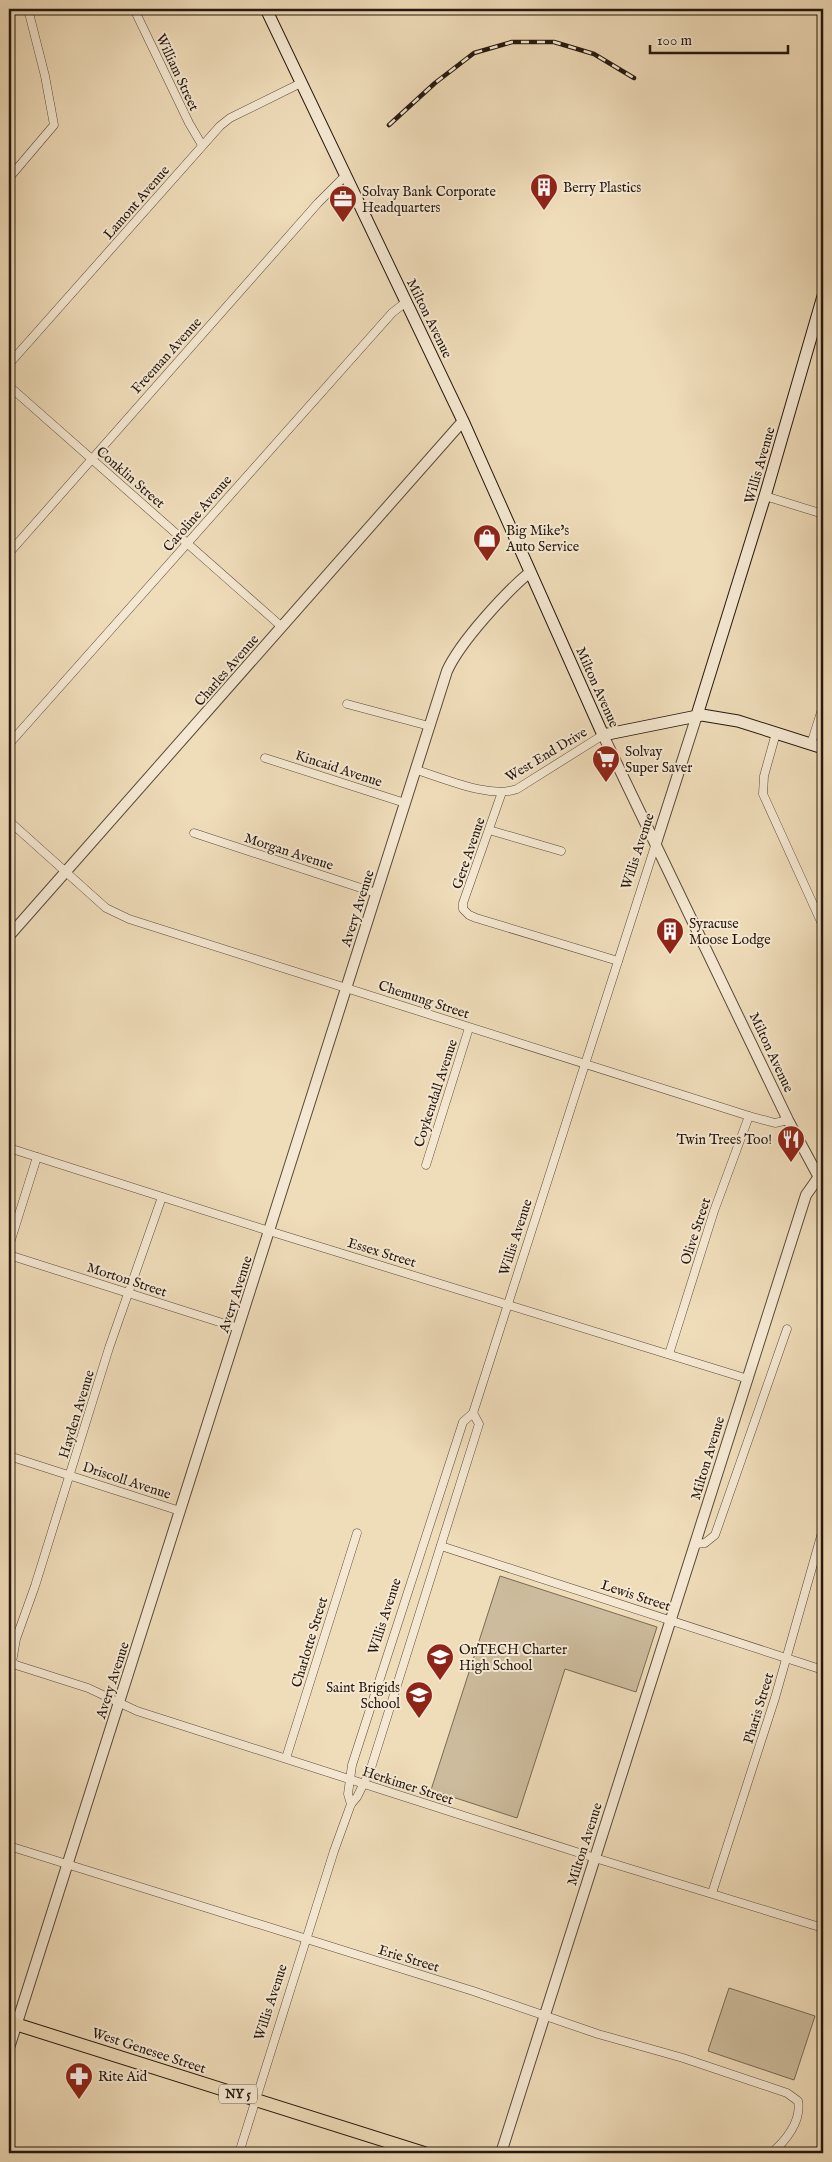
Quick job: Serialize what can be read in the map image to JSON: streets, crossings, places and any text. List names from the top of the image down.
{
  "streets": {
    "main road": [
      "Milton Avenue",
      "Willis Avenue",
      "West Genesee Street",
      "NY 5"
    ],
    "street": [
      "William Street",
      "Lamont Avenue",
      "Freeman Avenue",
      "Conklin Street",
      "Caroline Avenue",
      "Charles Avenue",
      "West End Drive",
      "Kincaid Avenue",
      "Morgan Avenue",
      "Gere Avenue",
      "Avery Avenue",
      "Chemung Street",
      "Coykendall Avenue",
      "Olive Street",
      "Essex Street",
      "Morton Street",
      "Hayden Avenue",
      "Driscoll Avenue",
      "Lewis Street",
      "Charlotte Street",
      "Pharis Street",
      "Herkimer Street",
      "Erie Street"
    ]
  },
  "crossings": [
    ["William Street", "Lamont Avenue"],
    ["Lamont Avenue", "Milton Avenue"],
    ["Milton Avenue", "Freeman Avenue"],
    ["Milton Avenue", "Willis Avenue"],
    ["Milton Avenue", "Caroline Avenue"],
    ["Milton Avenue", "Charles Avenue"],
    ["Milton Avenue", "West End Drive"],
    ["Milton Avenue", "Avery Avenue"],
    ["Milton Avenue", "Chemung Street"],
    ["Milton Avenue", "Essex Street"],
    ["Milton Avenue", "Lewis Street"],
    ["Milton Avenue", "Herkimer Street"],
    ["Milton Avenue", "Erie Street"],
    ["Freeman Avenue", "Conklin Street"],
    ["Willis Avenue", "Gere Avenue"],
    ["Willis Avenue", "Chemung Street"],
    ["Willis Avenue", "Essex Street"],
    ["Willis Avenue", "Lewis Street"],
    ["Willis Avenue", "Herkimer Street"],
    ["Willis Avenue", "Erie Street"],
    ["Willis Avenue", "West Genesee Street"],
    ["Conklin Street", "Caroline Avenue"],
    ["Conklin Street", "Charles Avenue"],
    ["Charles Avenue", "Chemung Street"],
    ["West End Drive", "Gere Avenue"],
    ["Kincaid Avenue", "Avery Avenue"],
    ["Morgan Avenue", "Avery Avenue"],
    ["Avery Avenue", "Chemung Street"],
    ["Avery Avenue", "Essex Street"],
    ["Avery Avenue", "Morton Street"],
    ["Avery Avenue", "Driscoll Avenue"],
    ["Avery Avenue", "Herkimer Street"],
    ["Avery Avenue", "Erie Street"],
    ["Avery Avenue", "West Genesee Street"],
    ["Chemung Street", "Coykendall Avenue"],
    ["Chemung Street", "Olive Street"],
    ["Olive Street", "Essex Street"],
    ["Essex Street", "Hayden Avenue"],
    ["Morton Street", "Hayden Avenue"],
    ["Hayden Avenue", "Driscoll Avenue"],
    ["Hayden Avenue", "Herkimer Street"],
    ["Lewis Street", "Pharis Street"],
    ["Charlotte Street", "Herkimer Street"],
    ["Pharis Street", "Herkimer Street"]
  ],
  "places": {
    "building": ["Berry Plastics", "Syracuse Moose Lodge"],
    "office": ["Solvay Bank Corporate Headquarters"],
    "shop": ["Big Mike's Auto Service"],
    "supermarket": ["Solvay Super Saver"],
    "restaurant": ["Twin Trees Too!"],
    "school or university": ["OnTECH Charter High School", "Saint Brigids School"],
    "pharmacy": ["Rite Aid"]
  },
  "scale_bar": "100 m"
}
